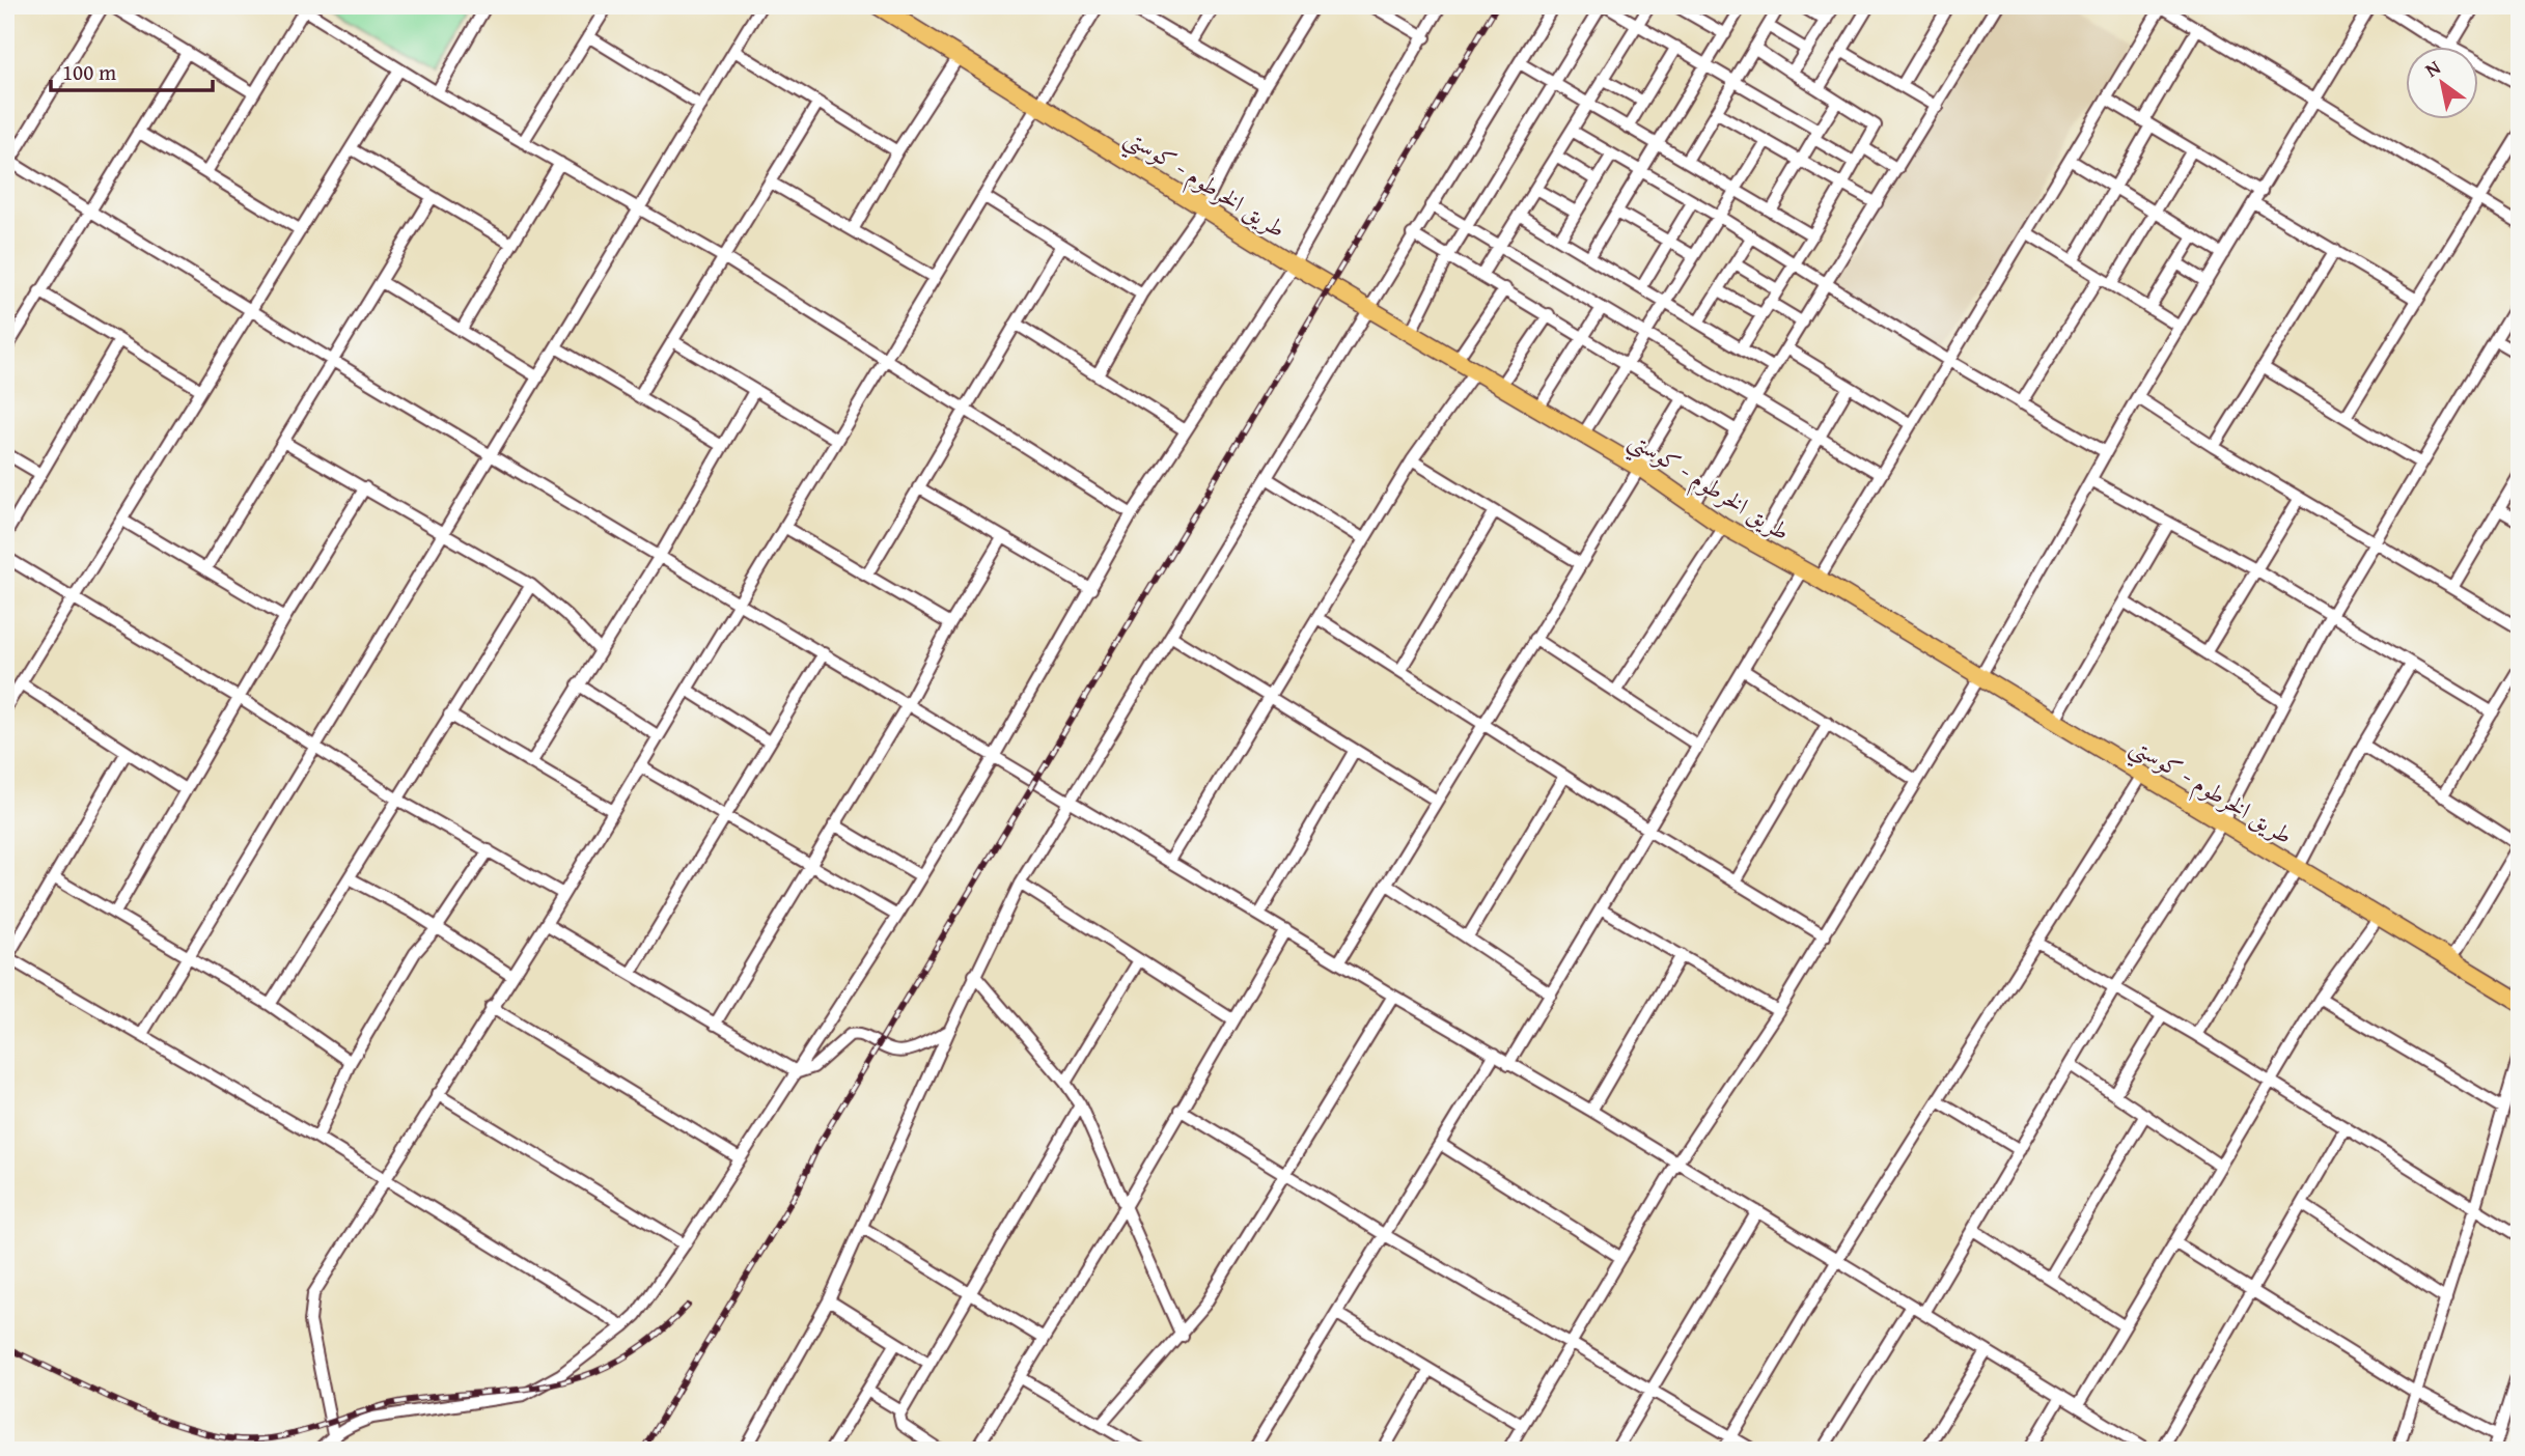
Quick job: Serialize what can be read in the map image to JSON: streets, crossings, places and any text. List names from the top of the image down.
{
  "streets": {
    "highway": ["طريق الخرطوم - كوستي"]
  },
  "scale_bar": "100 m",
  "north": "top left"
}
